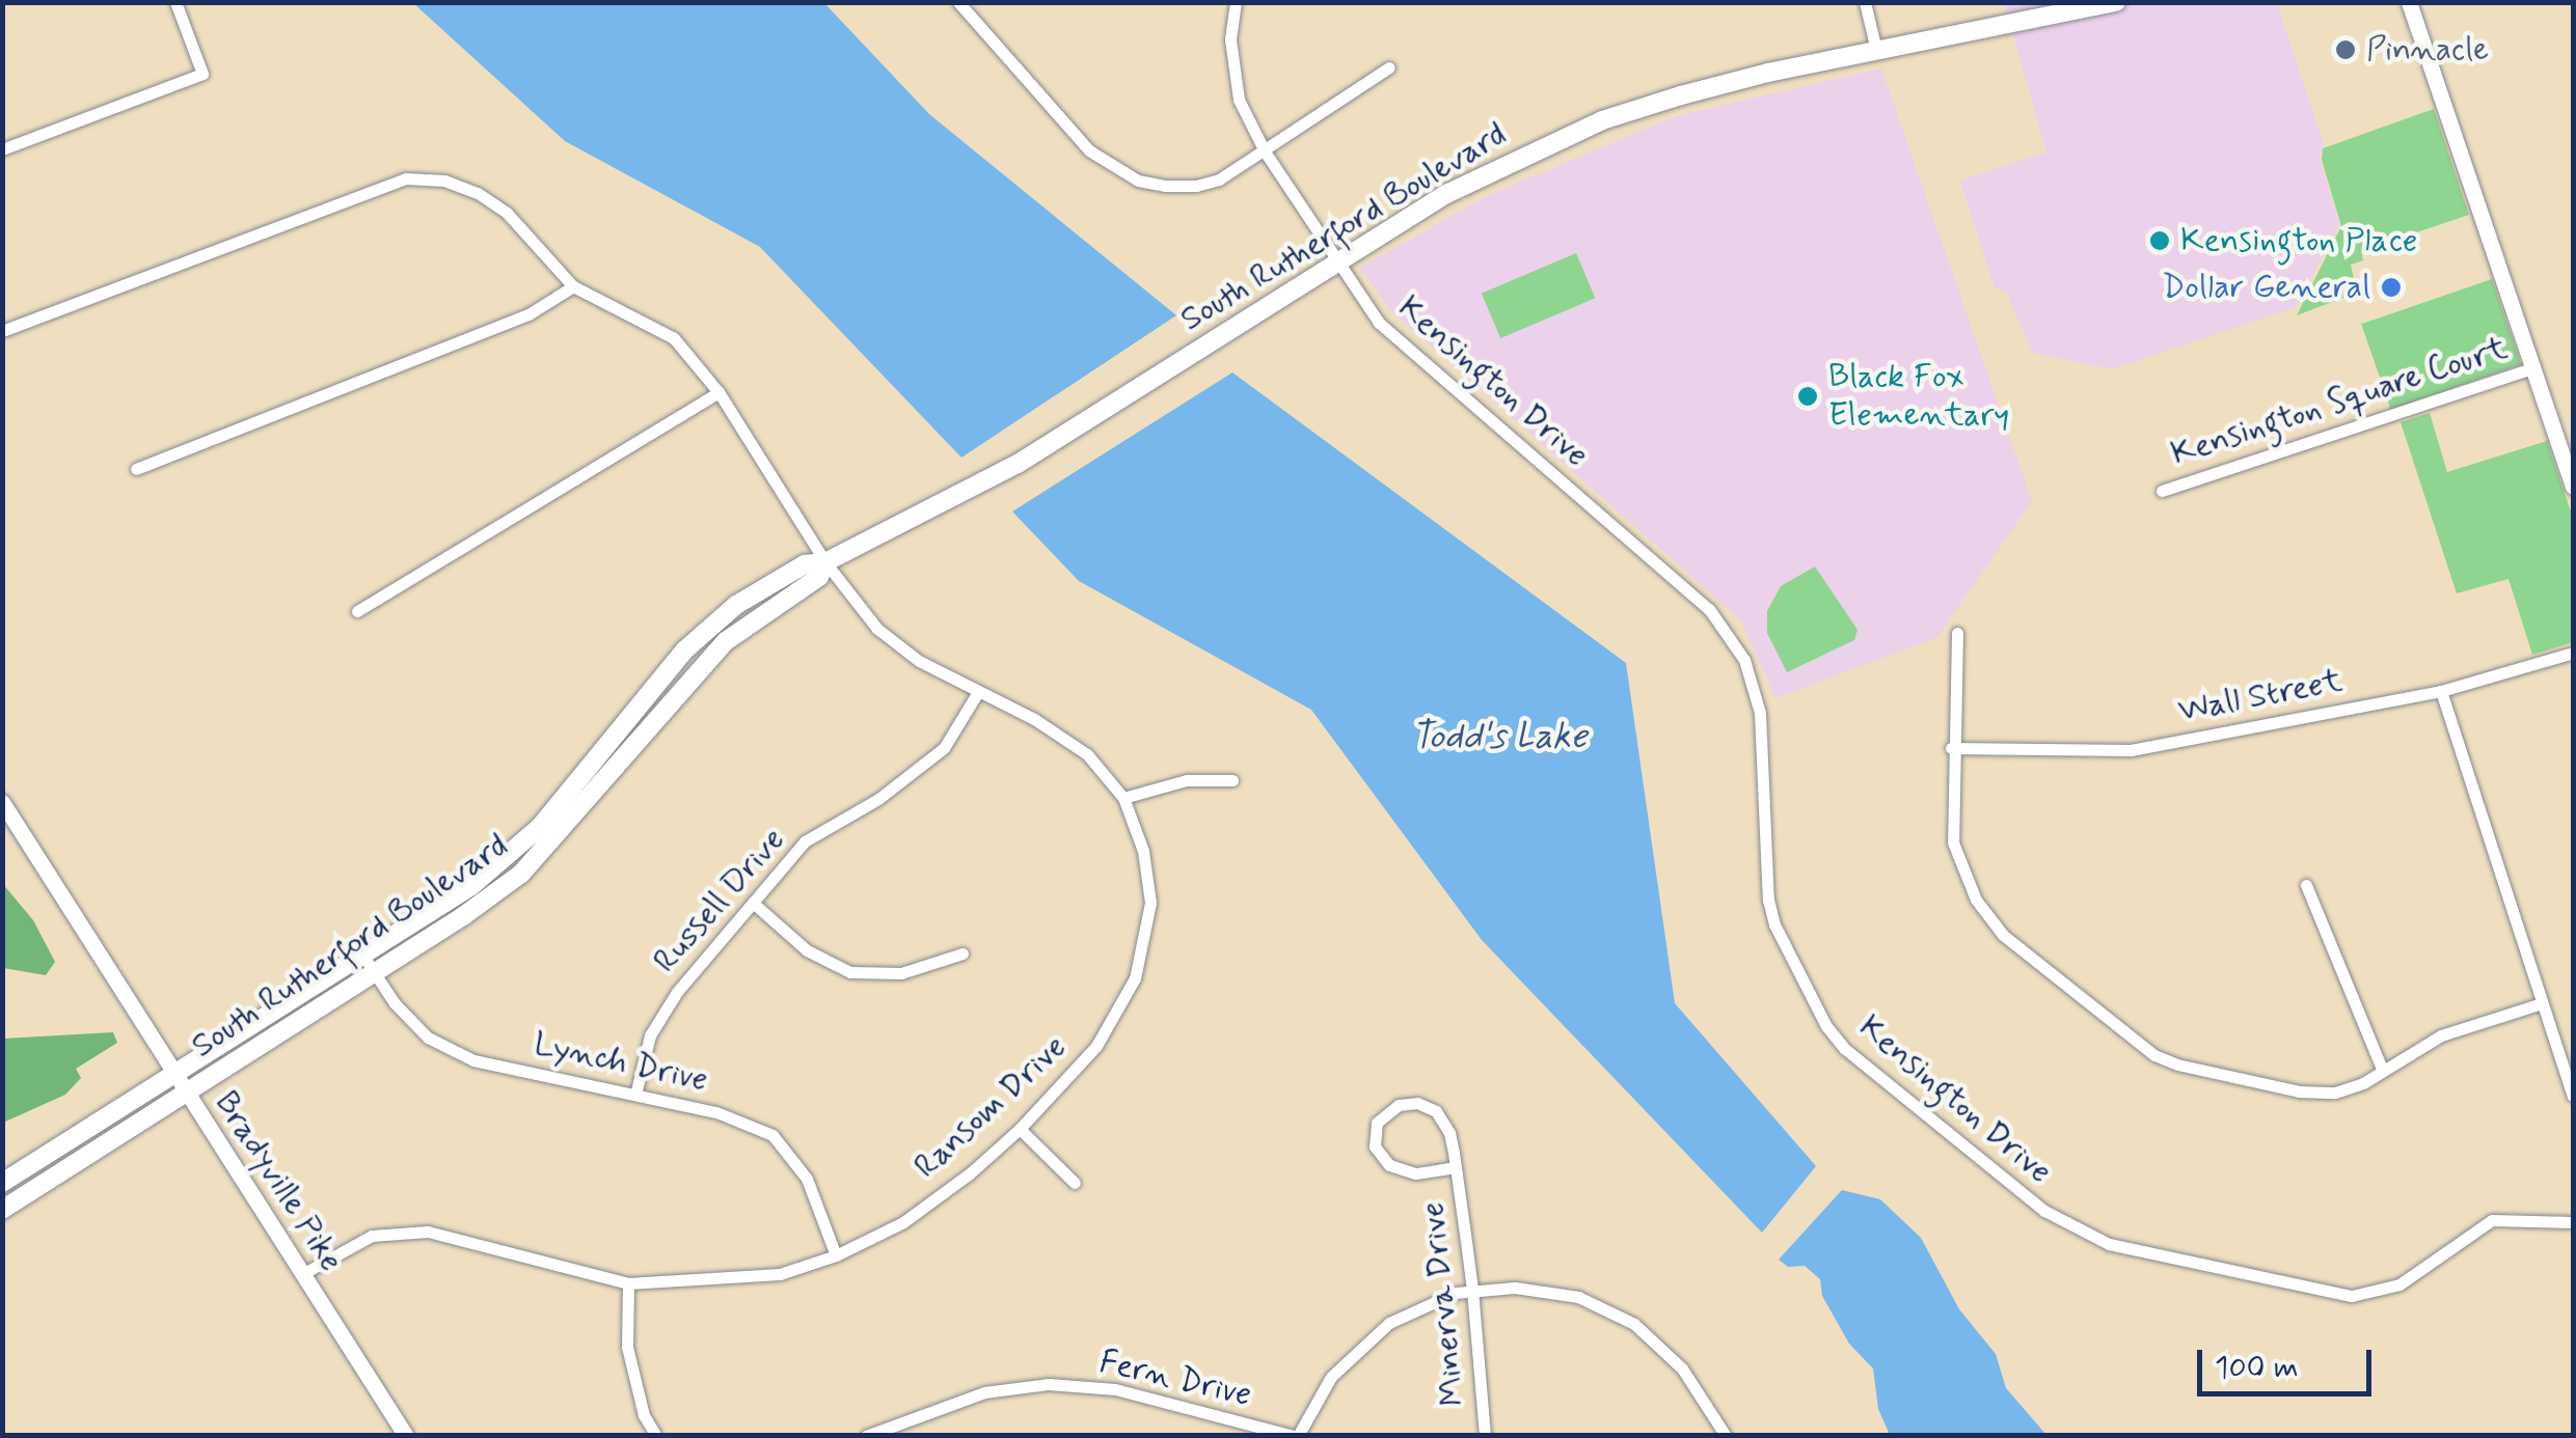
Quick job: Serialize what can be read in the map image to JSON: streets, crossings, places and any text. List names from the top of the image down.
{
  "streets": {
    "highway": ["South Rutherford Boulevard"],
    "main road": ["Bradyville Pike"],
    "street": [
      "Kensington Drive",
      "Kensington Square Court",
      "Wall Street",
      "Russell Drive",
      "Lynch Drive",
      "Ransom Drive",
      "Minerva Drive",
      "Fern Drive"
    ]
  },
  "crossings": [
    ["South Rutherford Boulevard", "Kensington Drive"],
    ["South Rutherford Boulevard", "Lynch Drive"],
    ["South Rutherford Boulevard", "Ransom Drive"],
    ["South Rutherford Boulevard", "Bradyville Pike"],
    ["Russell Drive", "Lynch Drive"],
    ["Russell Drive", "Ransom Drive"],
    ["Lynch Drive", "Ransom Drive"],
    ["Ransom Drive", "Bradyville Pike"]
  ],
  "water": ["Todd's Lake"],
  "places": [
    "Pinnacle",
    "Kensington Place",
    "Dollar General",
    "Black Fox Elementary"
  ],
  "scale_bar": "100 m"
}
